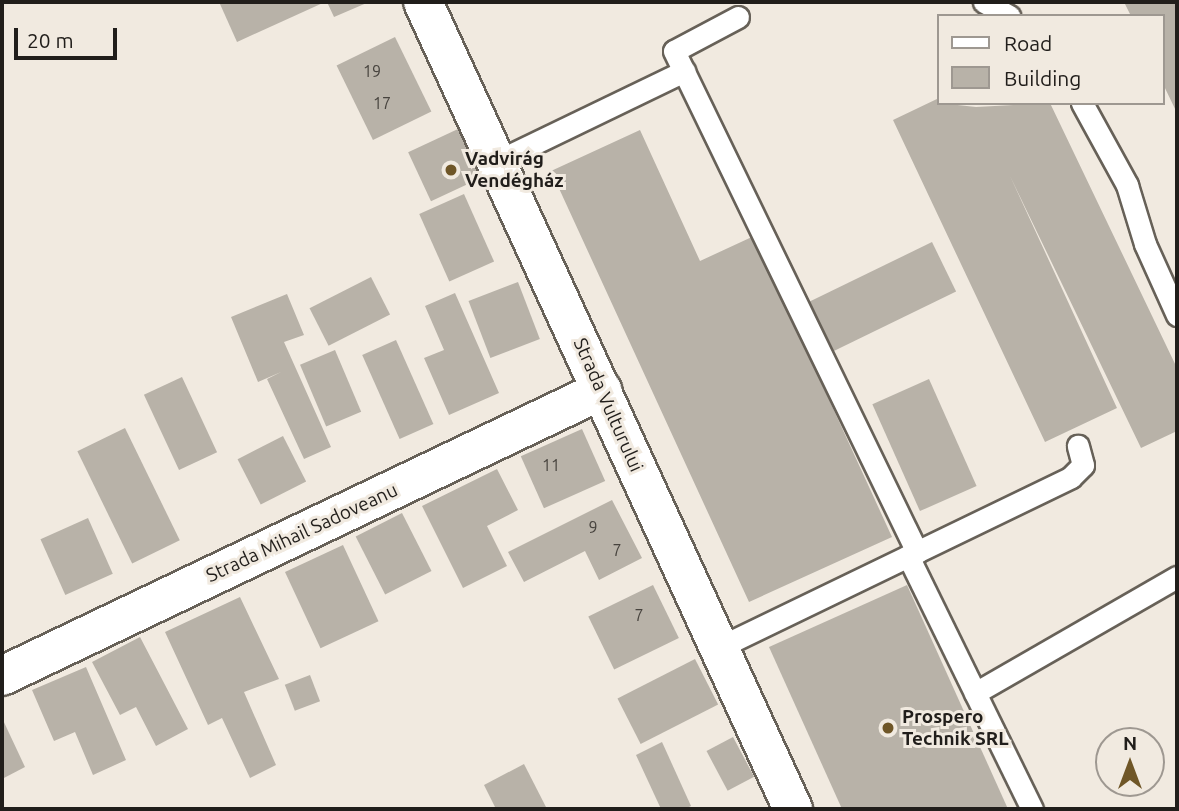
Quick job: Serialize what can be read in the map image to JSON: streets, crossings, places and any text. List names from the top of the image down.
{
  "streets": {
    "street": ["Strada Vulturului", "Strada Mihail Sadoveanu"]
  },
  "crossings": [
    ["Strada Vulturului", "Strada Mihail Sadoveanu"]
  ],
  "places": ["Vadvirág Vendégház", "Prospero Technik SRL"],
  "house_numbers": [
    "19",
    "17",
    "11",
    "9",
    "7",
    "7"
  ],
  "legend": ["Road", "Building"],
  "scale_bar": "20 m",
  "north": "top"
}
